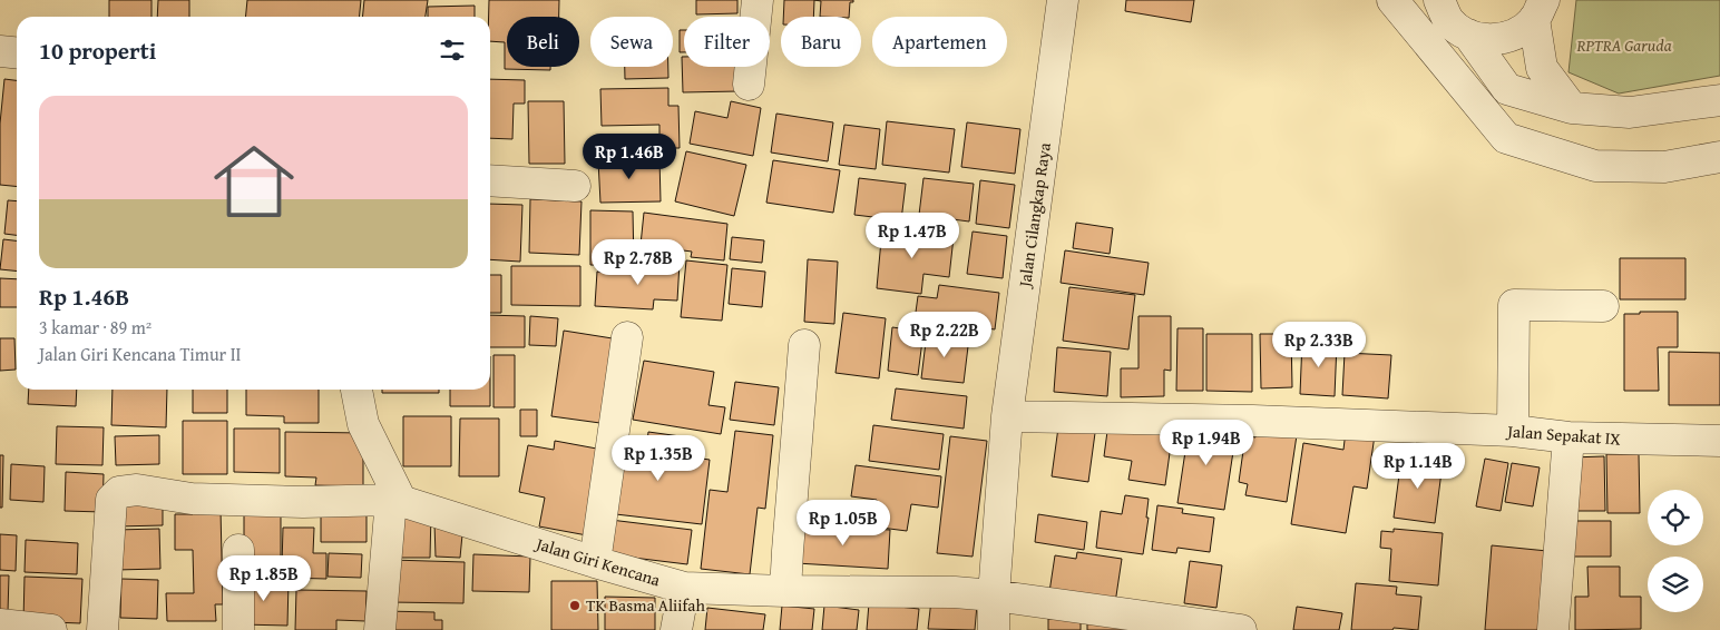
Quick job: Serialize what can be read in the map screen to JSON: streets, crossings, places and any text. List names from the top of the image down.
{
  "streets": {
    "street": ["Jalan Cilangkap Raya", "Jalan Sepakat IX", "Jalan Giri Kencana"]
  },
  "crossings": [
    ["Jalan Cilangkap Raya", "Jalan Sepakat IX"],
    ["Jalan Cilangkap Raya", "Jalan Giri Kencana"]
  ],
  "parks": ["RPTRA Garuda"],
  "places": ["TK Basma Aliifah"],
  "page": {
    "chip": [
      "Beli",
      "Sewa",
      "Filter",
      "Baru",
      "Apartemen"
    ],
    "heading": "10 properti",
    "list": [
      {
        "name": "Rp 1.46B",
        "note": "3 kamar · 89 m² · Jalan Giri Kencana Timur II"
      }
    ],
    "price": [
      "Rp 1.46B",
      "Rp 1.47B",
      "Rp 2.78B",
      "Rp 2.22B",
      "Rp 2.33B",
      "Rp 1.94B",
      "Rp 1.35B",
      "Rp 1.14B",
      "Rp 1.05B",
      "Rp 1.85B"
    ]
  }
}
